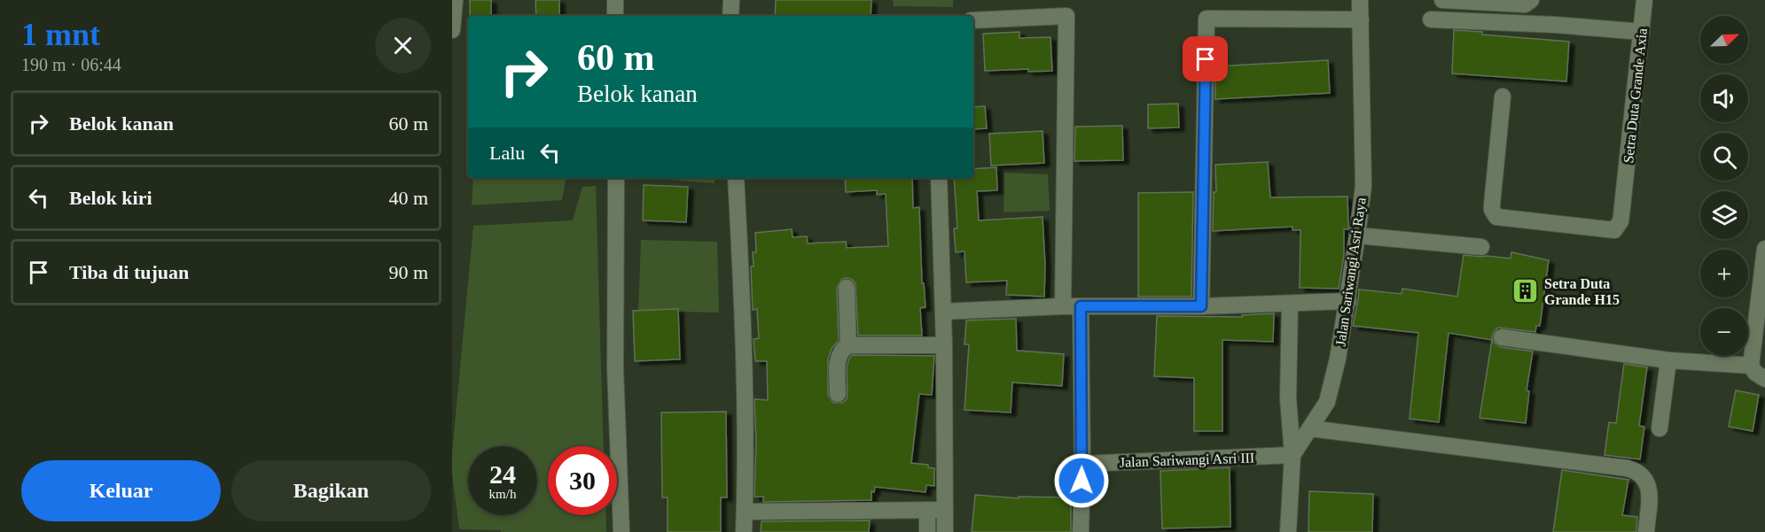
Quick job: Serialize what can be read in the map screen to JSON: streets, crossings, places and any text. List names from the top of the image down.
{
  "streets": {
    "street": ["Setra Duta Grande Axia", "Jalan Sariwangi Asri Raya", "Jalan Sariwangi Asri III"]
  },
  "crossings": [
    ["Jalan Sariwangi Asri Raya", "Jalan Sariwangi Asri III"]
  ],
  "places": {
    "building": ["Setra Duta Grande H15"]
  },
  "north": "top right",
  "page": {
    "heading": ["1 mnt", "190 m · 06:44"],
    "map_buttons": ["+", "−"],
    "turn": ["60 m", "Belok kanan"],
    "list": [
      {
        "name": "Belok kanan",
        "value": "60 m"
      },
      {
        "name": "Belok kiri",
        "value": "40 m"
      },
      {
        "name": "Tiba di tujuan",
        "value": "90 m"
      }
    ],
    "then": "Lalu",
    "speed": "24 km/h",
    "limit": "30",
    "buttons": ["Keluar", "Bagikan"]
  }
}
